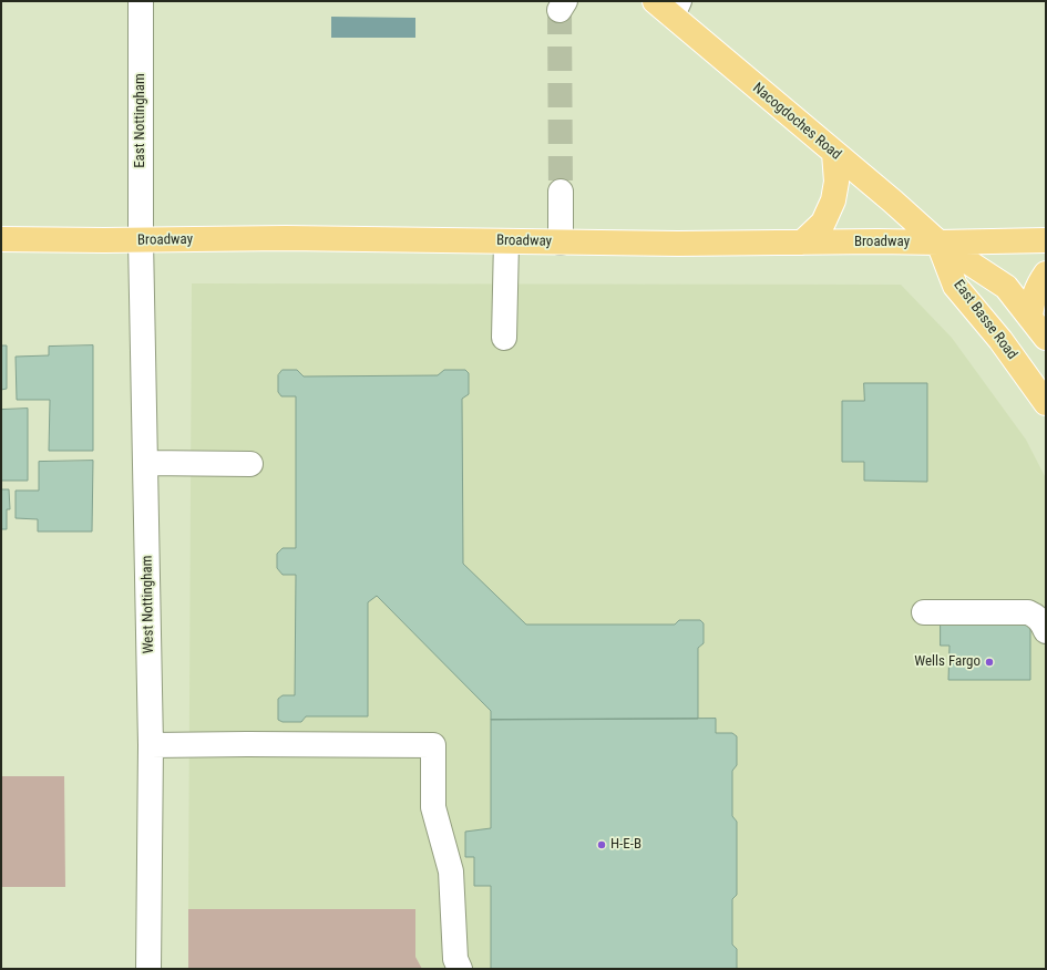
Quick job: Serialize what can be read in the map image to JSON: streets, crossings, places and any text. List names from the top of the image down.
{
  "streets": {
    "main road": ["Nacogdoches Road", "Broadway", "East Basse Road"],
    "street": ["East Nottingham", "West Nottingham"]
  },
  "crossings": [
    ["East Nottingham", "Broadway"],
    ["East Nottingham", "West Nottingham"],
    ["Nacogdoches Road", "Broadway"],
    ["Nacogdoches Road", "East Basse Road"],
    ["Broadway", "East Basse Road"],
    ["Broadway", "West Nottingham"]
  ],
  "places": ["Wells Fargo", "H-E-B"]
}
